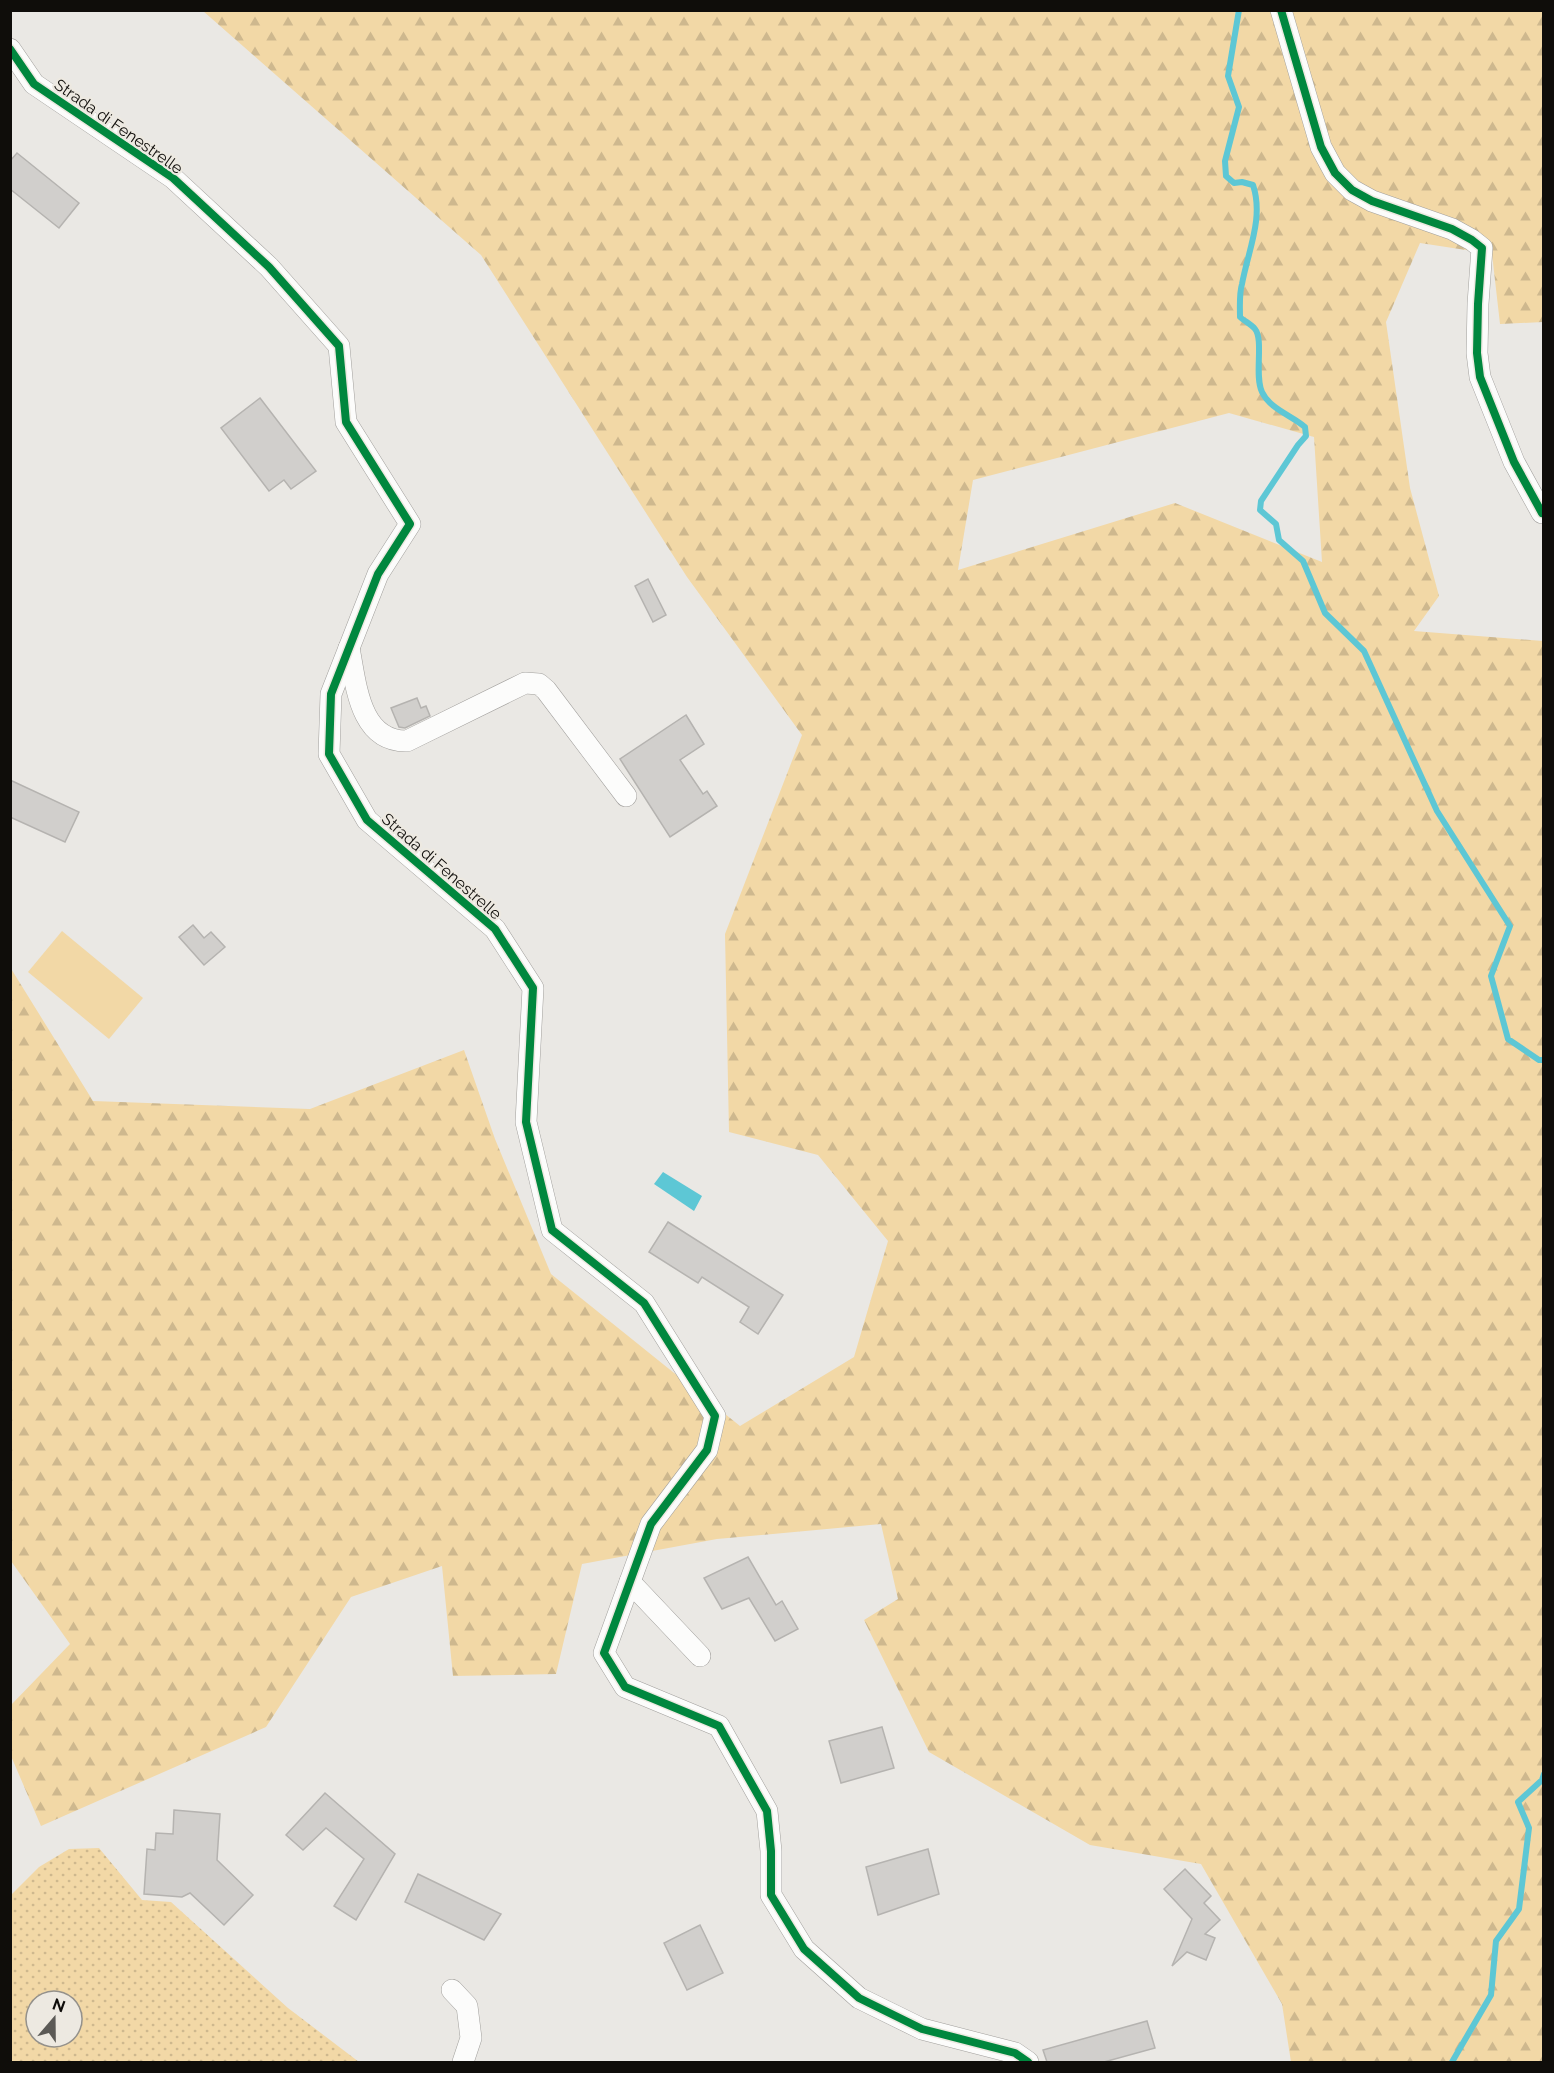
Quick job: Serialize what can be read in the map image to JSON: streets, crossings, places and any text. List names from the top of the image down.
{
  "streets": {
    "street": ["Strada di Fenestrelle"]
  },
  "north": "top"
}
